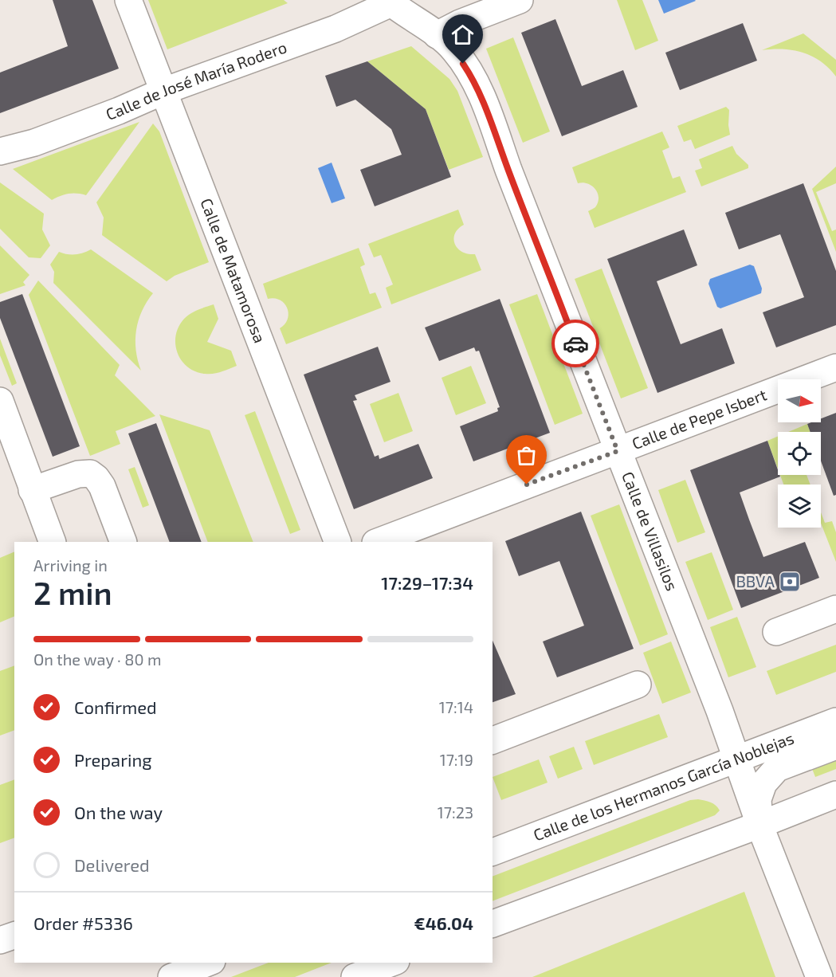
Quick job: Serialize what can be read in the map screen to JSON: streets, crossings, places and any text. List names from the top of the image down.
{
  "streets": {
    "street": [
      "Calle de José María Rodero",
      "Calle de Matamorosa",
      "Calle de Pepe Isbert",
      "Calle de Villasilos",
      "Calle de los Hermanos García Noblejas"
    ]
  },
  "crossings": [
    ["Calle de José María Rodero", "Calle de Matamorosa"],
    ["Calle de José María Rodero", "Calle de Villasilos"],
    ["Calle de Pepe Isbert", "Calle de Villasilos"],
    ["Calle de Villasilos", "Calle de los Hermanos García Noblejas"]
  ],
  "places": {
    "bank": ["BBVA"]
  },
  "north": "right",
  "page": {
    "heading": ["2 min", "Arriving in", "17:29–17:34"],
    "panel": ["Order #5336", "€46.04"],
    "bar": "On the way · 80 m",
    "list": [
      ["Confirmed", "17:14"],
      ["Preparing", "17:19"],
      ["On the way", "17:23"],
      "Delivered"
    ]
  }
}
